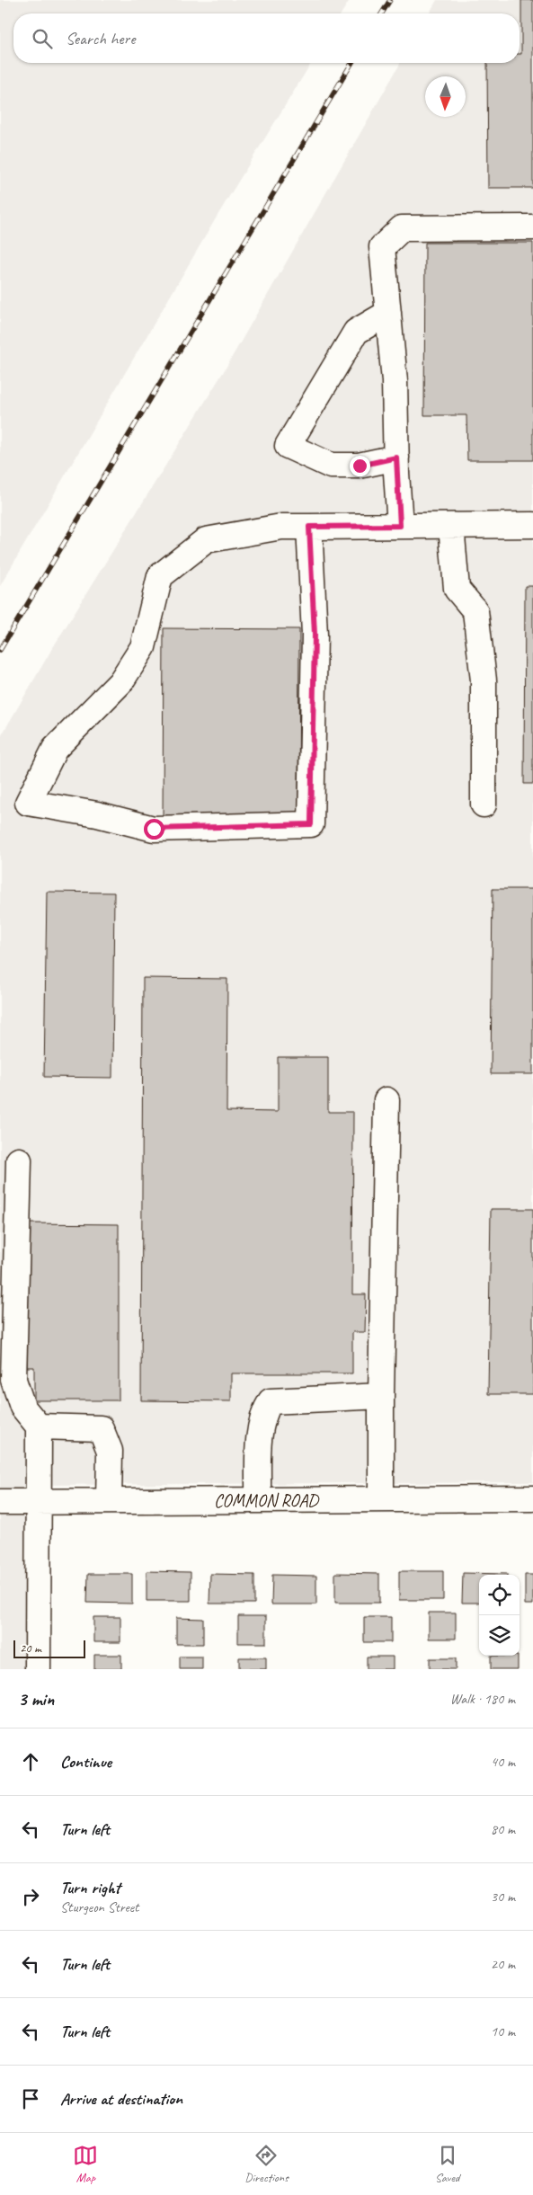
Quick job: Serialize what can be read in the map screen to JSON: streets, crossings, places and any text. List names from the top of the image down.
{
  "streets": {
    "street": ["COMMON ROAD"]
  },
  "scale_bar": "20 m",
  "north": "bottom",
  "page": {
    "search": "Search here",
    "scale": "20 m",
    "heading": ["3 min", "Walk · 180 m"],
    "list": [
      ["Continue", "40 m"],
      ["Turn left", "80 m"],
      ["Turn right", "Sturgeon Street", "30 m"],
      ["Turn left", "20 m"],
      ["Turn left", "10 m"],
      "Arrive at destination"
    ],
    "nav": ["Map", "Directions", "Saved"]
  }
}
